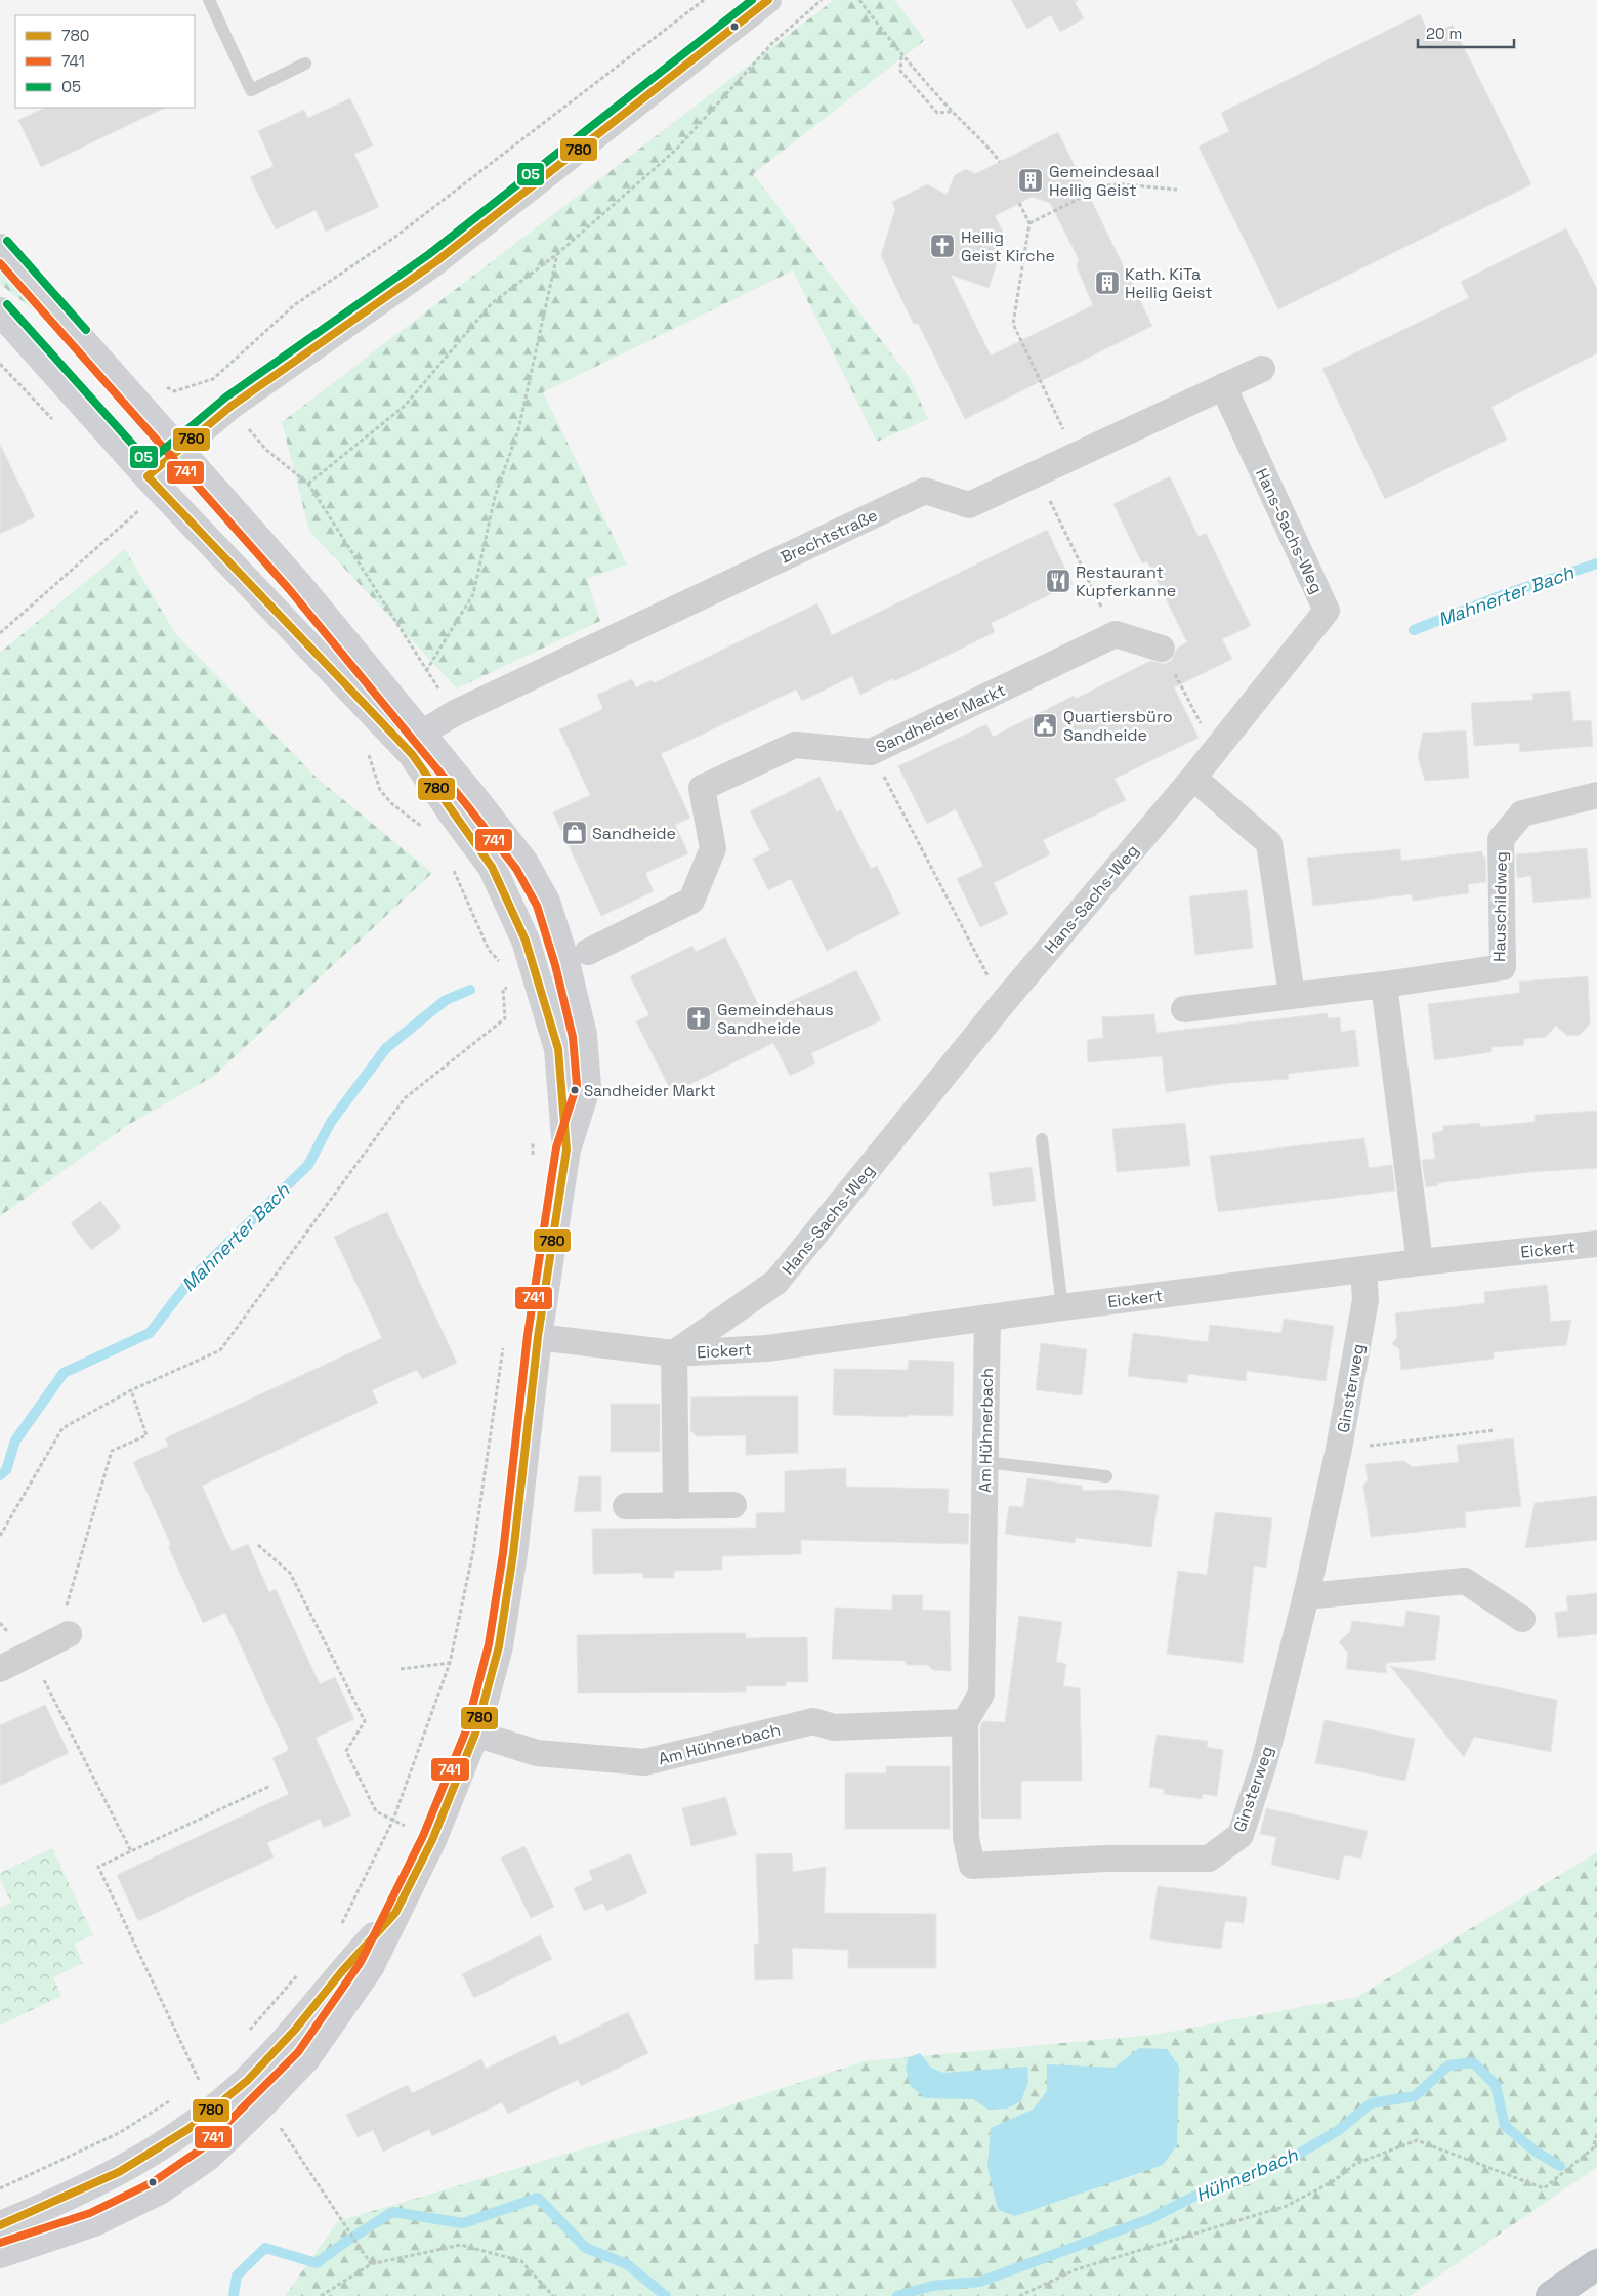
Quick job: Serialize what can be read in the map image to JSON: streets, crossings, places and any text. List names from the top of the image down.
{
  "streets": {
    "street": [
      "Hans-Sachs-Weg",
      "Brechtstraße",
      "Sandheider Markt",
      "Hauschildweg",
      "Eickert",
      "Ginsterweg",
      "Am Hühnerbach"
    ]
  },
  "crossings": [
    ["Hans-Sachs-Weg", "Brechtstraße"],
    ["Hans-Sachs-Weg", "Eickert"],
    ["Eickert", "Ginsterweg"],
    ["Eickert", "Am Hühnerbach"],
    ["Ginsterweg", "Am Hühnerbach"]
  ],
  "water": ["Mahnerter Bach", "Hühnerbach"],
  "places": {
    "building": ["Gemeindesaal Heilig Geist", "Kath. KiTa Heilig Geist"],
    "church": ["Heilig Geist Kirche", "Gemeindehaus Sandheide"],
    "restaurant": ["Restaurant Kupferkanne"],
    "public building": ["Quartiersbüro Sandheide"],
    "shop": ["Sandheide"],
    "other": ["Sandheider Markt"]
  },
  "lines": ["transit line 780", "transit line O5", "transit line 741"],
  "legend": ["780", "741", "O5"],
  "scale_bar": "20 m"
}
